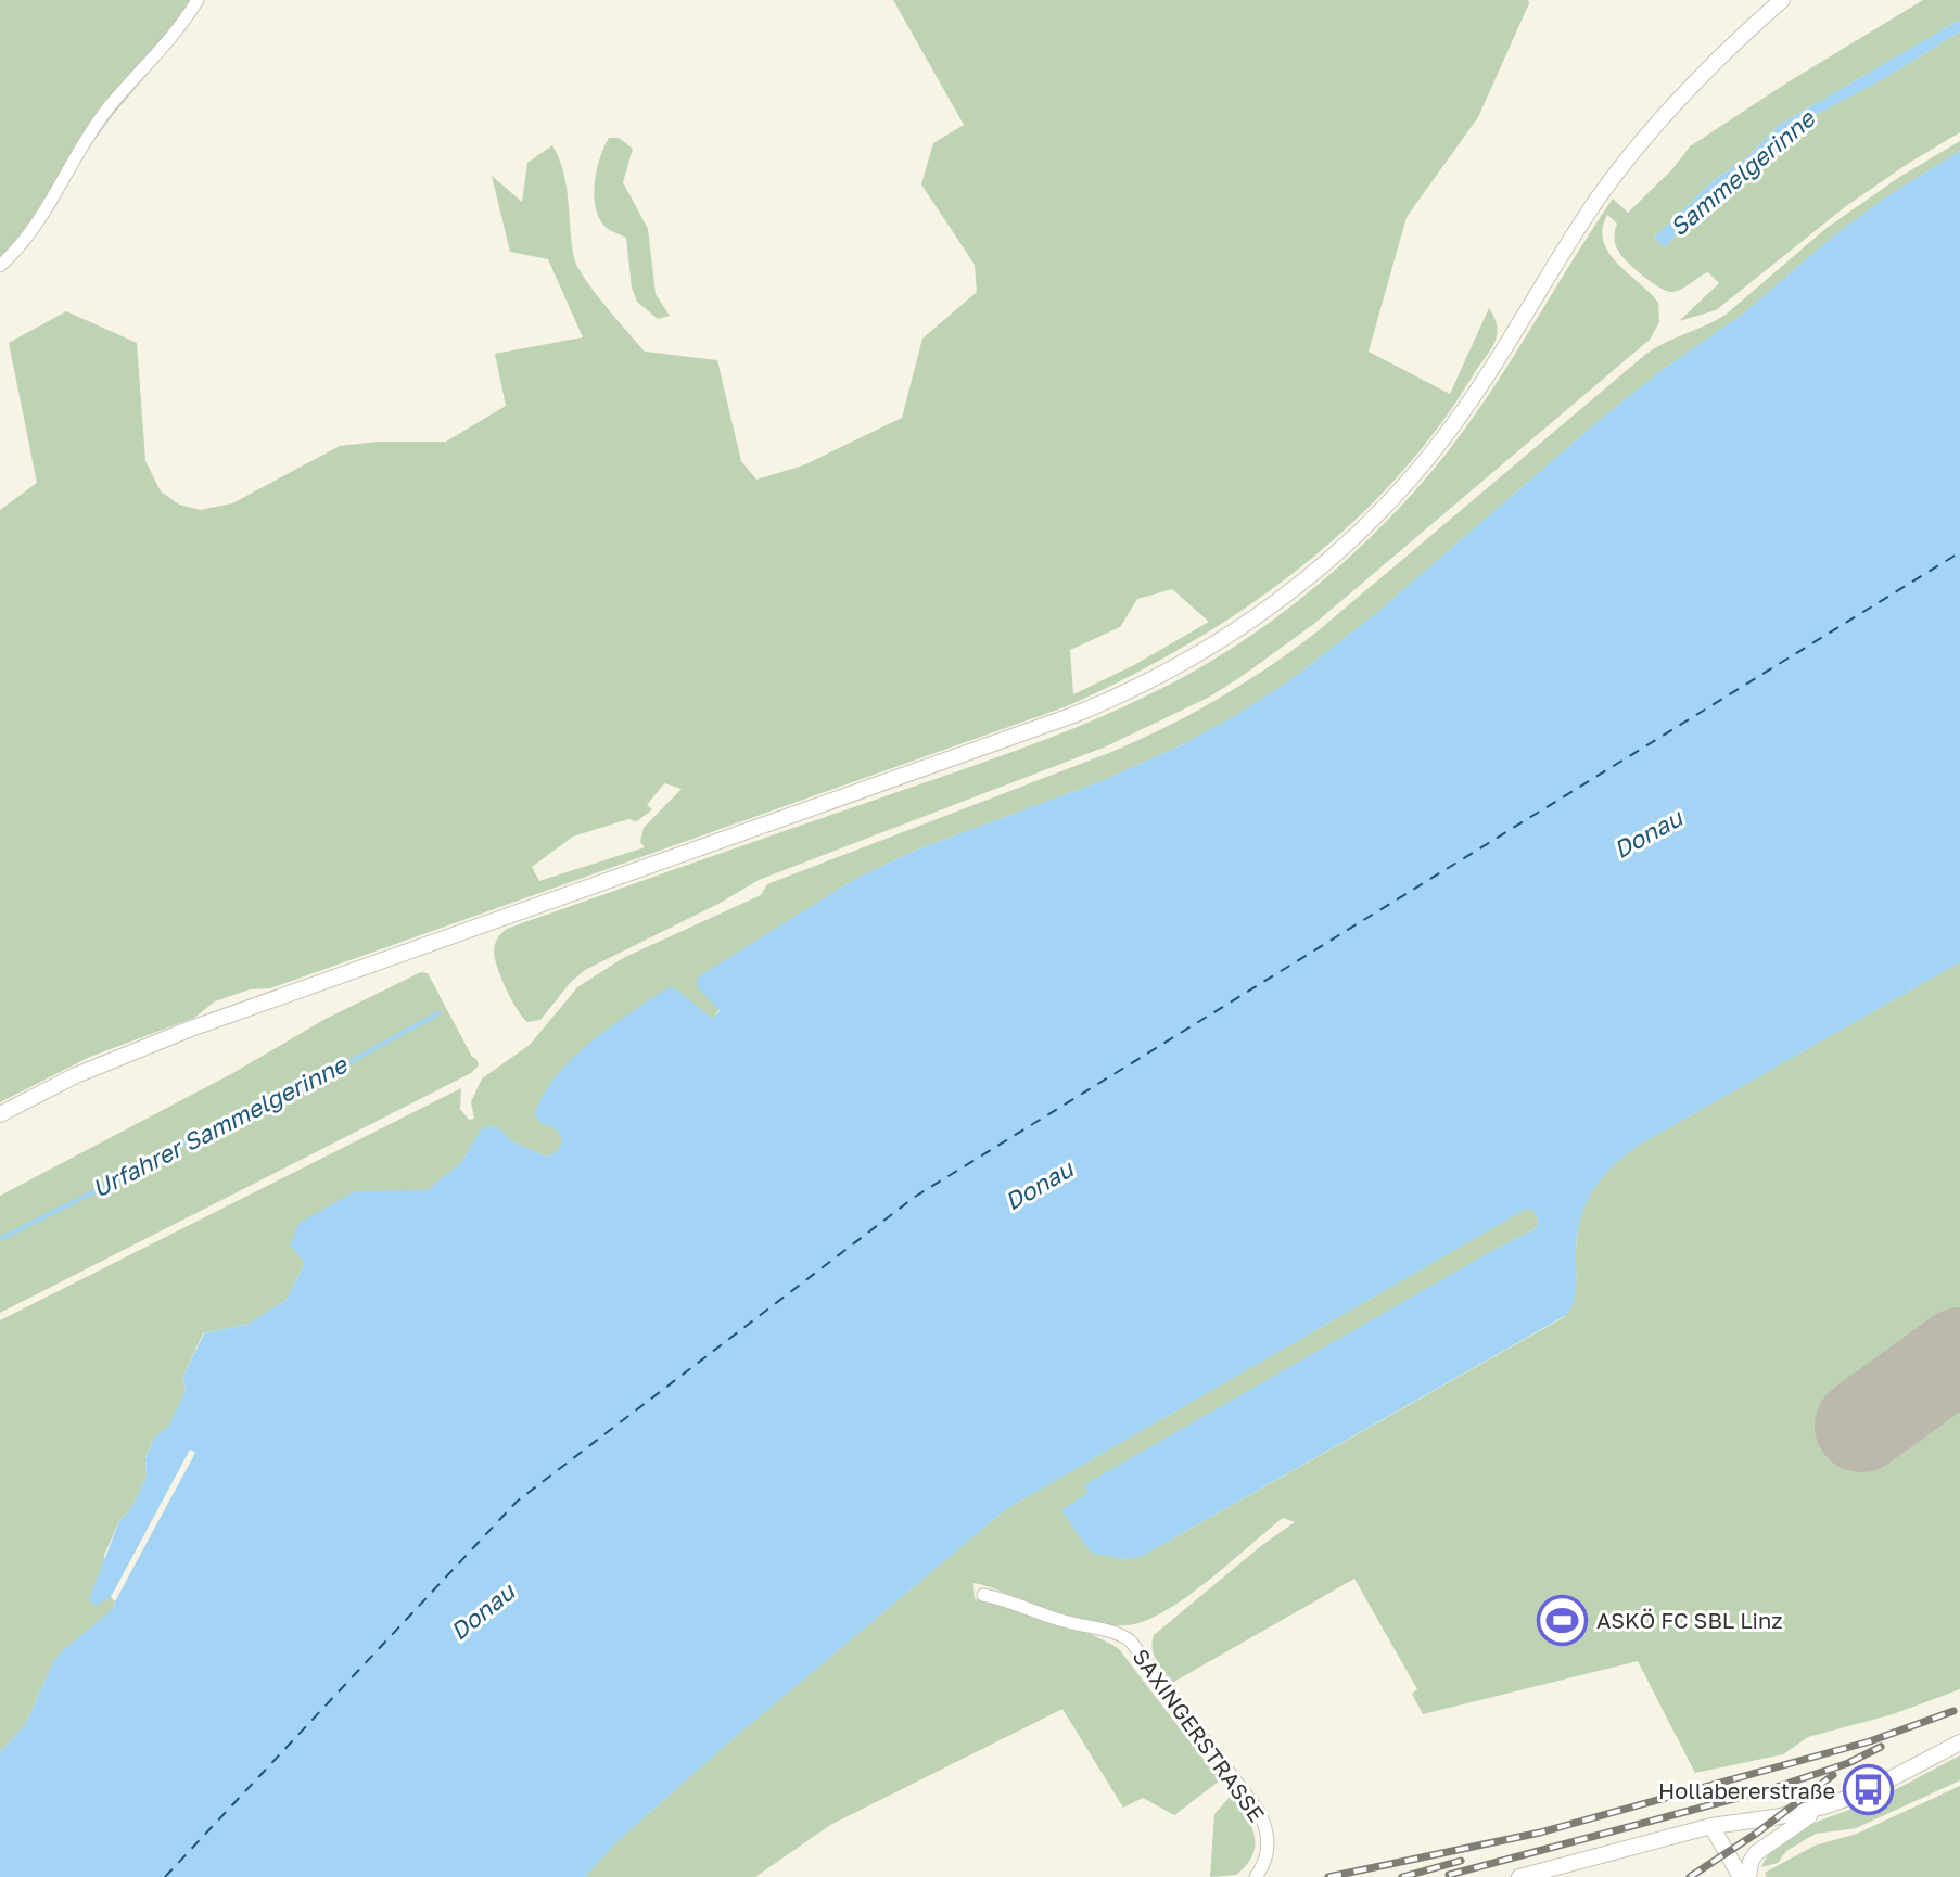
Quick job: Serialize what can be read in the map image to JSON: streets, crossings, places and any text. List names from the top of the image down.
{
  "streets": {
    "street": ["SAXINGERSTRASSE"]
  },
  "water": ["Sammelgerinne", "Donau", "Urfahrer Sammelgerinne"],
  "places": {
    "sports": ["ASKÖ FC SBL Linz"],
    "bus stop": ["Hollabererstraße"]
  }
}
